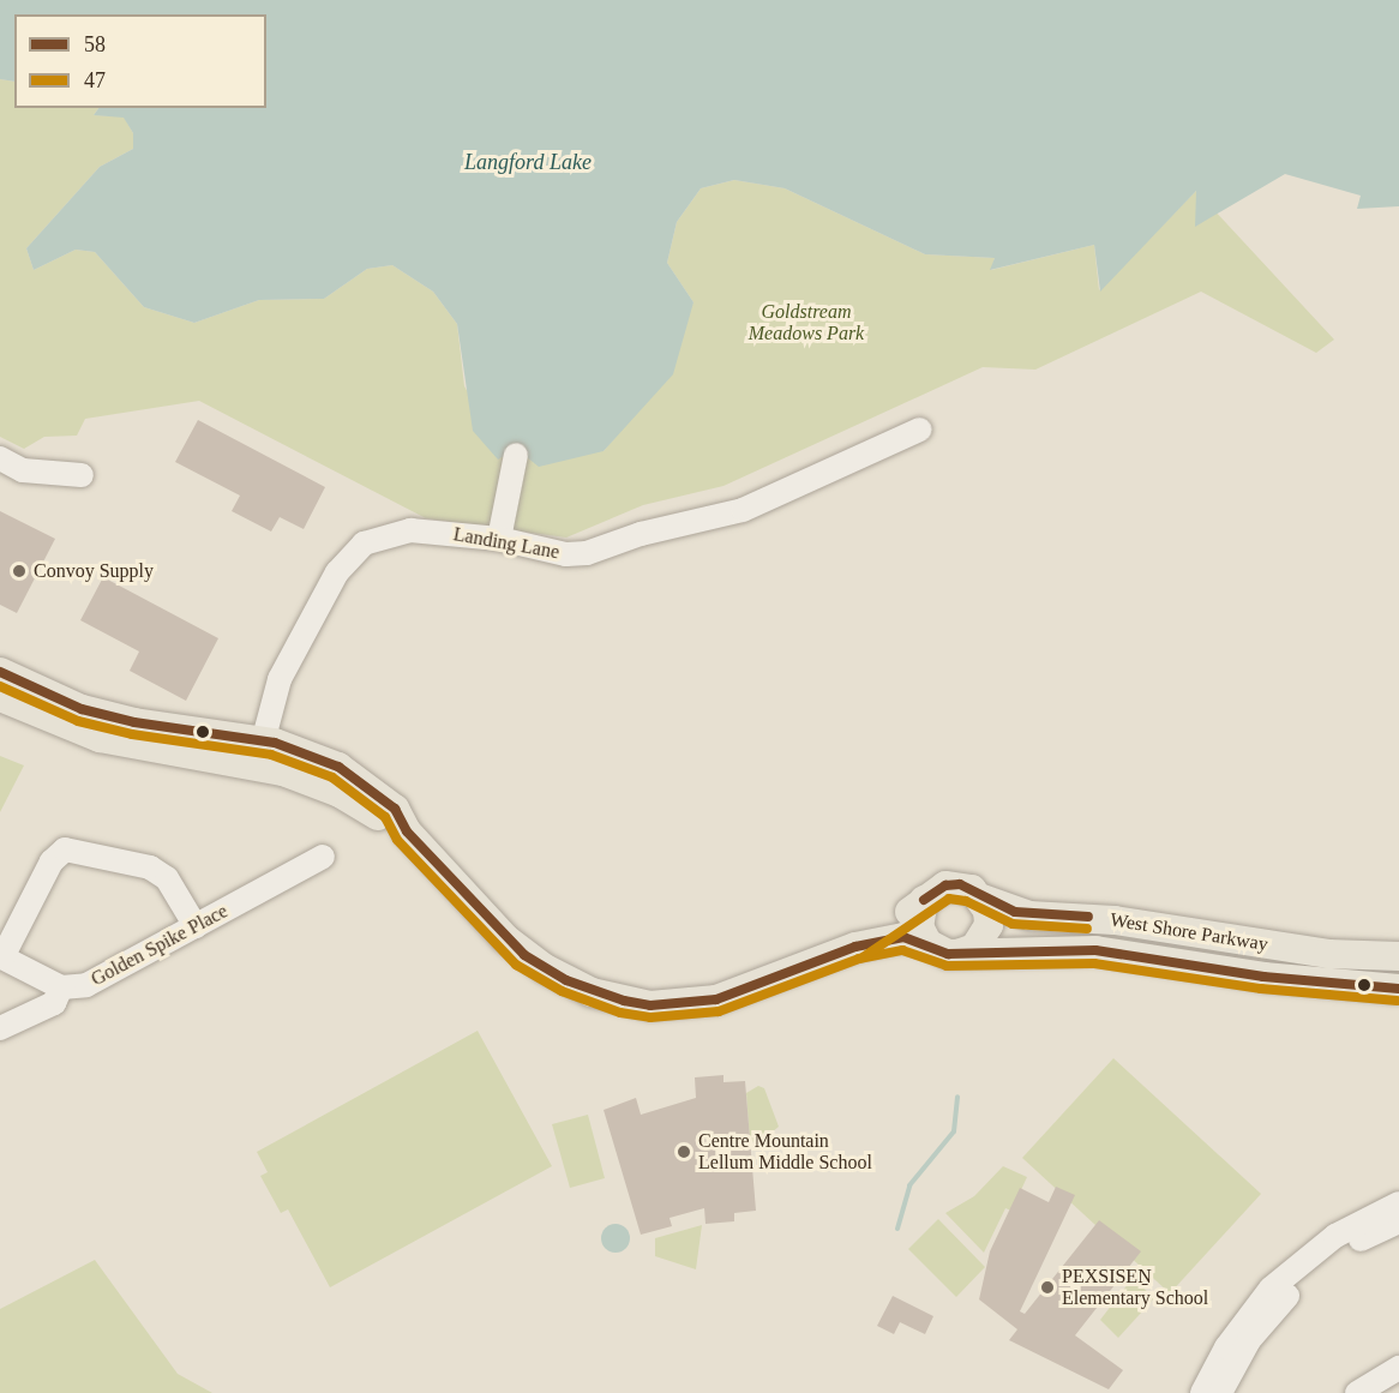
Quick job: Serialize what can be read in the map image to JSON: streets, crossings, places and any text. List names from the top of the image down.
{
  "streets": {
    "main road": ["West Shore Parkway"],
    "street": ["Landing Lane", "Golden Spike Place"]
  },
  "water": ["Langford Lake"],
  "parks": ["Goldstream Meadows Park"],
  "places": ["Convoy Supply", "Centre Mountain Lellum Middle School", "PEXSISEṈ Elementary School"],
  "lines": ["transit line 58", "transit line 47"],
  "legend": ["58", "47"]
}
